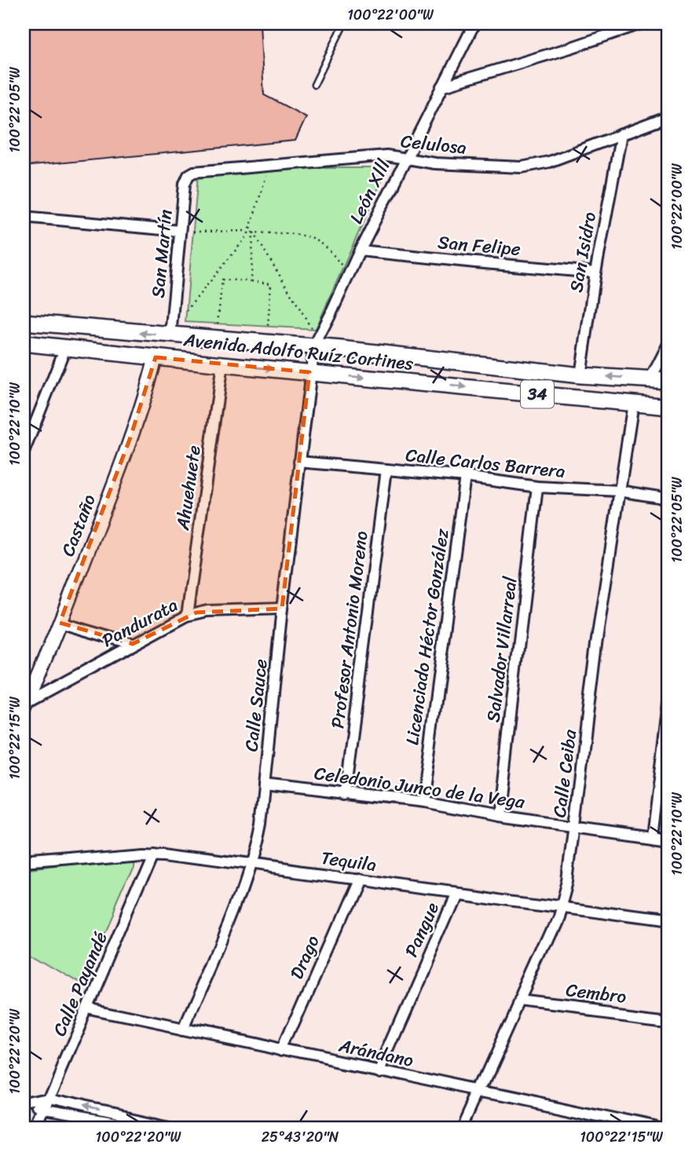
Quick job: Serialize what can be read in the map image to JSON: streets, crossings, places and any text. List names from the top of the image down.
{
  "streets": {
    "main road": ["Avenida Adolfo Ruíz Cortines", "34"],
    "street": [
      "Celulosa",
      "León Xlll",
      "San Felipe",
      "San Isidro",
      "San Martín",
      "Calle Carlos Barrera",
      "Ahuehuete",
      "Castaño",
      "Pandurata",
      "Profesor Antonio Moreno",
      "Licenciado Héctor González",
      "Salvador Villarreal",
      "Calle Sauce",
      "Calle Ceiba",
      "Celedonio Junco de la Vega",
      "Tequila",
      "Pangue",
      "Drago",
      "Calle Payandé",
      "Cembro",
      "Arándano"
    ]
  },
  "crossings": [
    ["Celulosa", "León Xlll"],
    ["Celulosa", "San Isidro"],
    ["Celulosa", "San Martín"],
    ["León Xlll", "San Felipe"],
    ["León Xlll", "Avenida Adolfo Ruíz Cortines"],
    ["León Xlll", "Calle Sauce"],
    ["San Felipe", "San Isidro"],
    ["San Isidro", "Avenida Adolfo Ruíz Cortines"],
    ["San Martín", "Avenida Adolfo Ruíz Cortines"],
    ["Avenida Adolfo Ruíz Cortines", "Ahuehuete"],
    ["Avenida Adolfo Ruíz Cortines", "Castaño"],
    ["Avenida Adolfo Ruíz Cortines", "Calle Sauce"],
    ["Avenida Adolfo Ruíz Cortines", "Calle Ceiba"],
    ["Calle Carlos Barrera", "Profesor Antonio Moreno"],
    ["Calle Carlos Barrera", "Licenciado Héctor González"],
    ["Calle Carlos Barrera", "Salvador Villarreal"],
    ["Calle Carlos Barrera", "Calle Sauce"],
    ["Calle Carlos Barrera", "Calle Ceiba"],
    ["Ahuehuete", "Pandurata"],
    ["Castaño", "Pandurata"],
    ["Pandurata", "Calle Sauce"],
    ["Profesor Antonio Moreno", "Celedonio Junco de la Vega"],
    ["Licenciado Héctor González", "Celedonio Junco de la Vega"],
    ["Salvador Villarreal", "Celedonio Junco de la Vega"],
    ["Calle Sauce", "Celedonio Junco de la Vega"],
    ["Calle Sauce", "Tequila"],
    ["Calle Sauce", "Arándano"],
    ["Calle Ceiba", "Celedonio Junco de la Vega"],
    ["Calle Ceiba", "Tequila"],
    ["Calle Ceiba", "Cembro"],
    ["Calle Ceiba", "Arándano"],
    ["Tequila", "Pangue"],
    ["Tequila", "Drago"],
    ["Tequila", "Calle Payandé"],
    ["Pangue", "Arándano"],
    ["Drago", "Arándano"],
    ["Calle Payandé", "Arándano"]
  ],
  "coordinates": [
    "100°22'00\"W",
    "100°22'05\"W",
    "100°22'10\"W",
    "100°22'15\"W",
    "100°22'20\"W",
    "25°43'20\"N"
  ]
}
